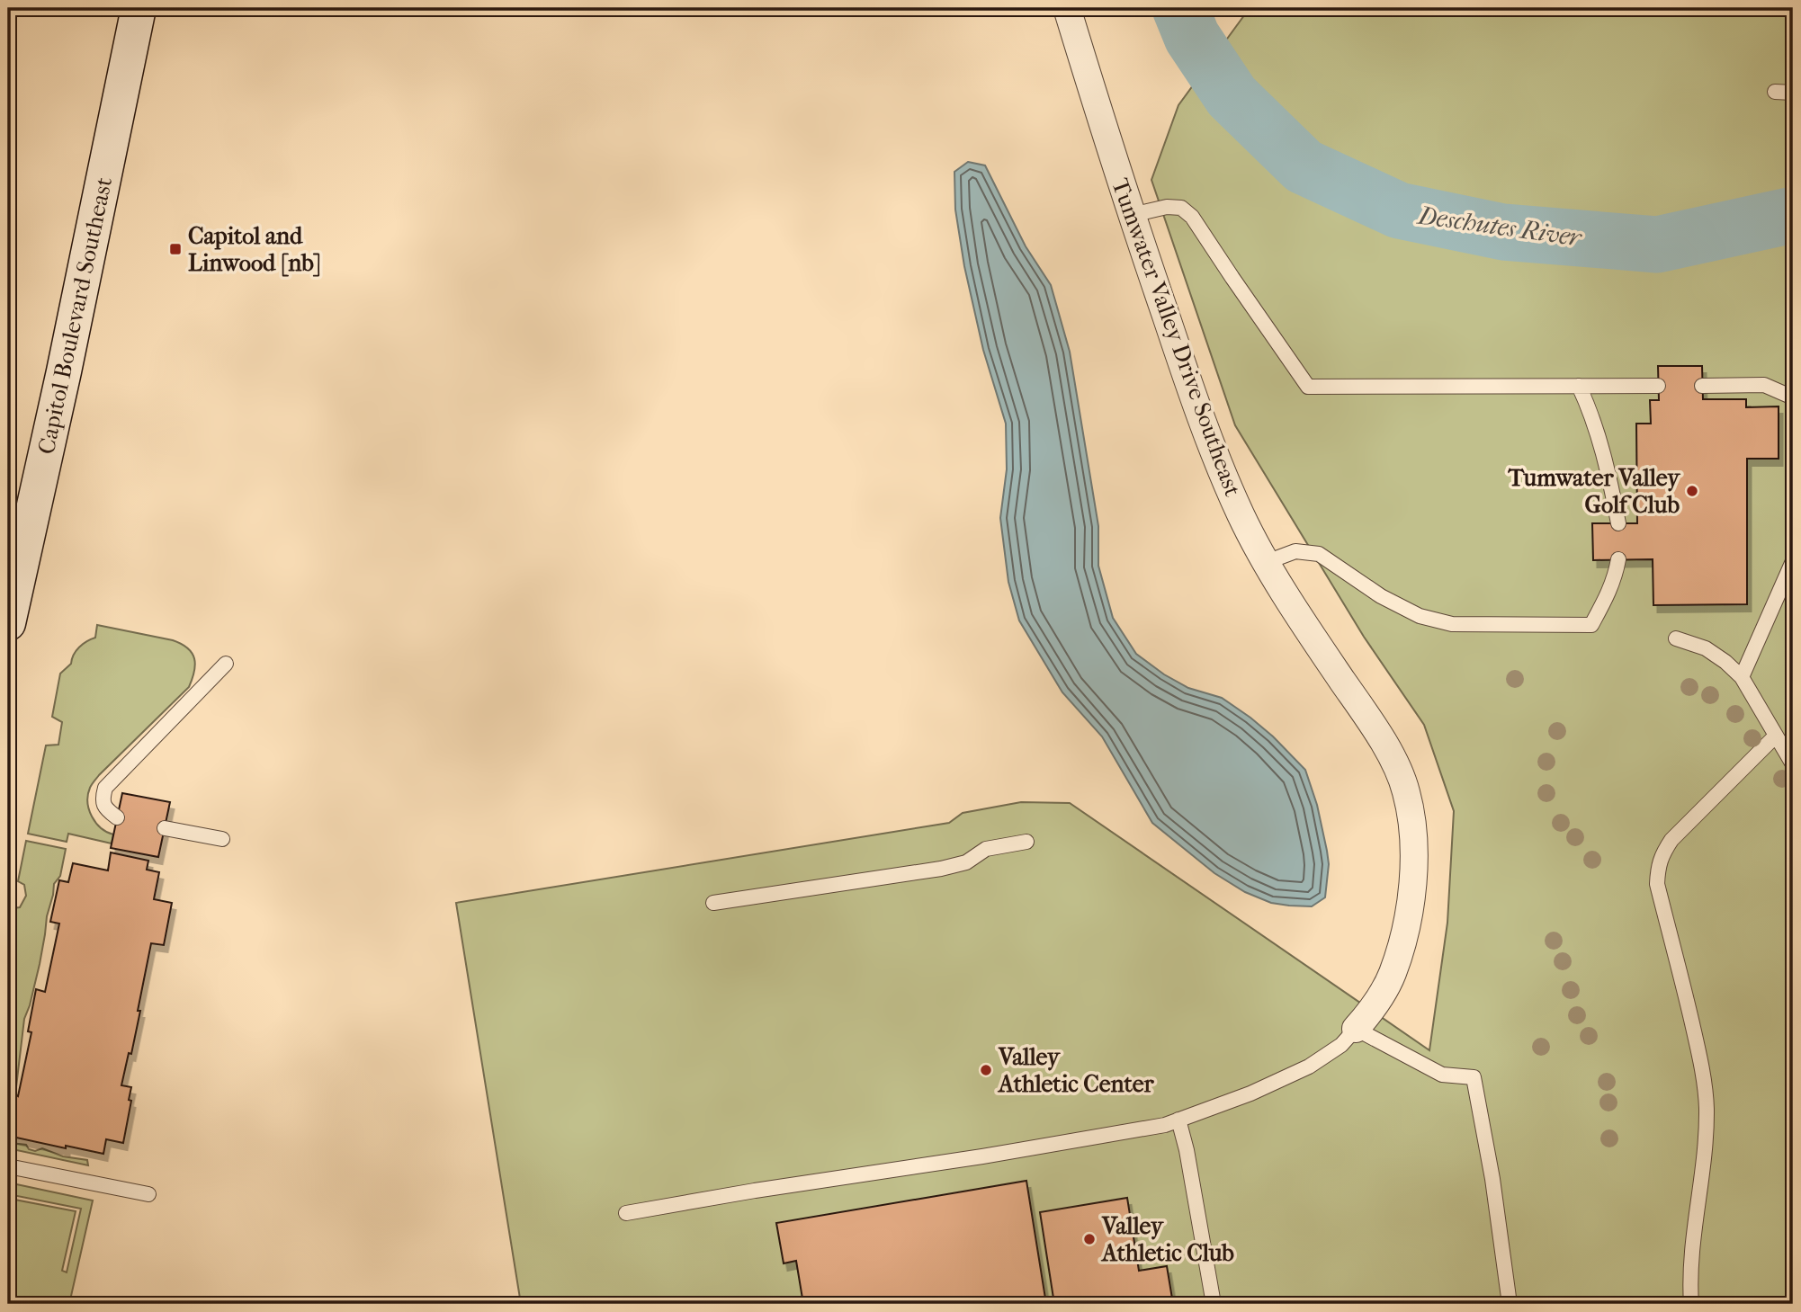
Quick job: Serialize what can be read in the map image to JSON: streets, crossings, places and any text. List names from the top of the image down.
{
  "streets": {
    "main road": ["Capitol Boulevard Southeast"],
    "street": ["Tumwater Valley Drive Southeast"]
  },
  "water": ["Deschutes River"],
  "places": {
    "transit": ["Capitol and Linwood [nb]"],
    "other": ["Tumwater Valley Golf Club", "Valley Athletic Center", "Valley Athletic Club"]
  }
}
